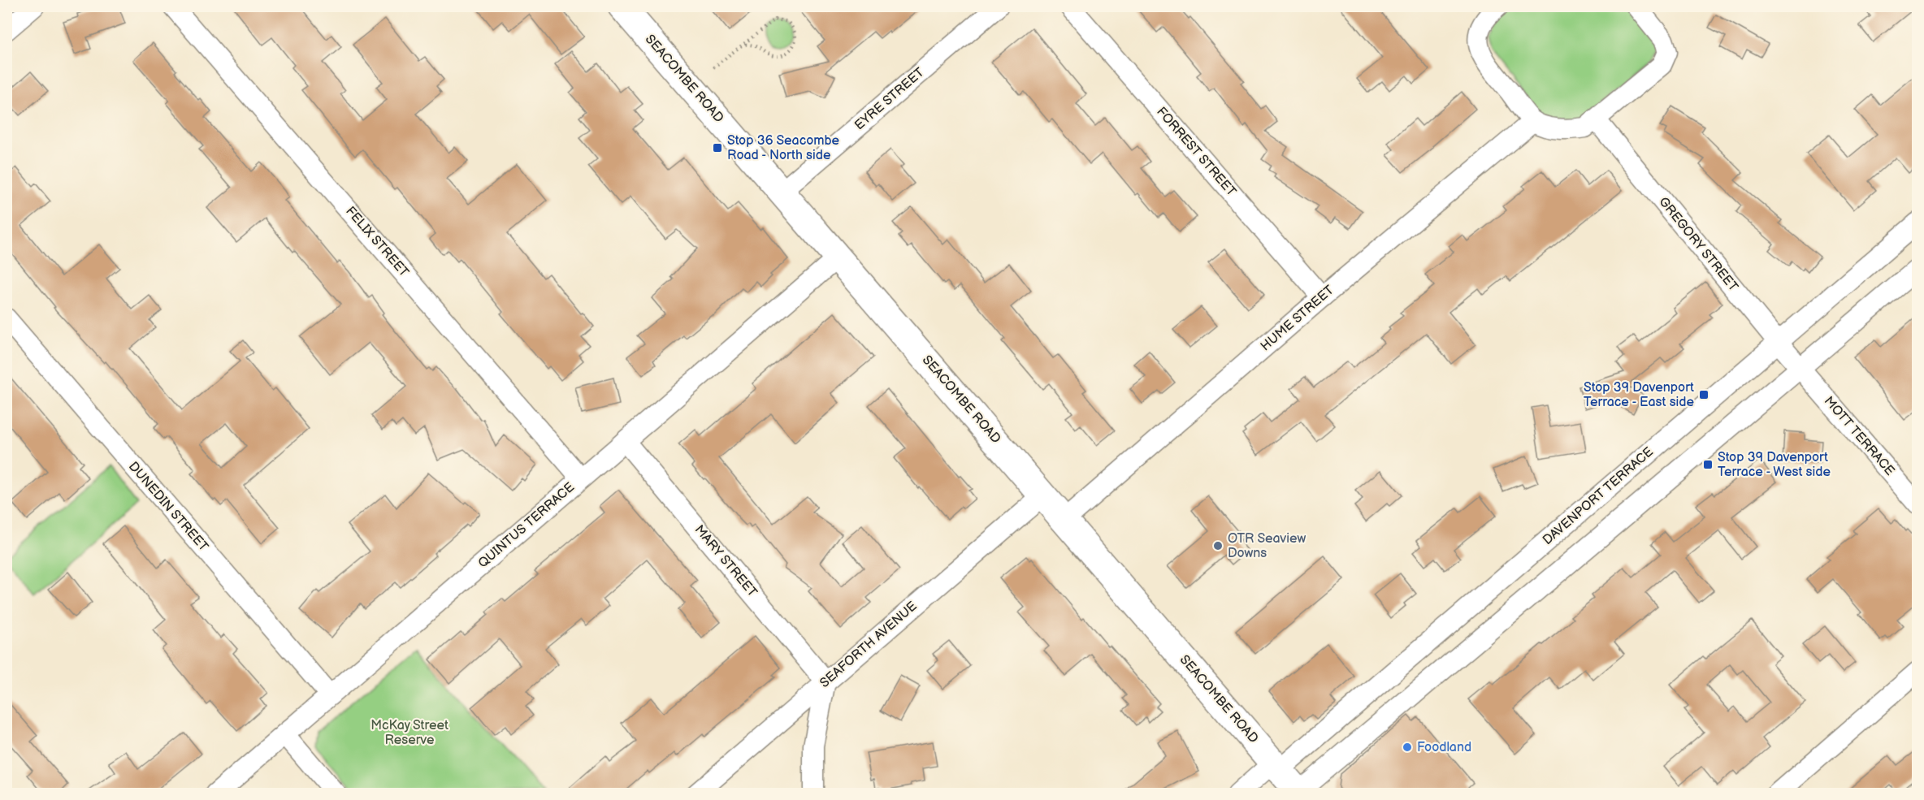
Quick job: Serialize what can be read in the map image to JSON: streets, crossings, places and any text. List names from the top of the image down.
{
  "streets": {
    "main road": ["SEACOMBE ROAD"],
    "street": [
      "EYRE STREET",
      "FORREST STREET",
      "FELIX STREET",
      "GREGORY STREET",
      "HUME STREET",
      "MOTT TERRACE",
      "DAVENPORT TERRACE",
      "DUNEDIN STREET",
      "QUINTUS TERRACE",
      "MARY STREET",
      "SEAFORTH AVENUE"
    ]
  },
  "crossings": [
    ["SEACOMBE ROAD", "EYRE STREET"],
    ["SEACOMBE ROAD", "HUME STREET"],
    ["SEACOMBE ROAD", "DAVENPORT TERRACE"],
    ["SEACOMBE ROAD", "QUINTUS TERRACE"],
    ["SEACOMBE ROAD", "SEAFORTH AVENUE"],
    ["FORREST STREET", "HUME STREET"],
    ["FELIX STREET", "QUINTUS TERRACE"],
    ["GREGORY STREET", "MOTT TERRACE"],
    ["GREGORY STREET", "DAVENPORT TERRACE"],
    ["DUNEDIN STREET", "QUINTUS TERRACE"],
    ["QUINTUS TERRACE", "MARY STREET"],
    ["MARY STREET", "SEAFORTH AVENUE"]
  ],
  "parks": ["McKay Street Reserve"],
  "places": {
    "transit": ["Stop 36 Seacombe Road - North side", "Stop 39 Davenport Terrace - East side", "Stop 39 Davenport Terrace - West side"],
    "other": ["OTR Seaview Downs", "Foodland"]
  }
}
